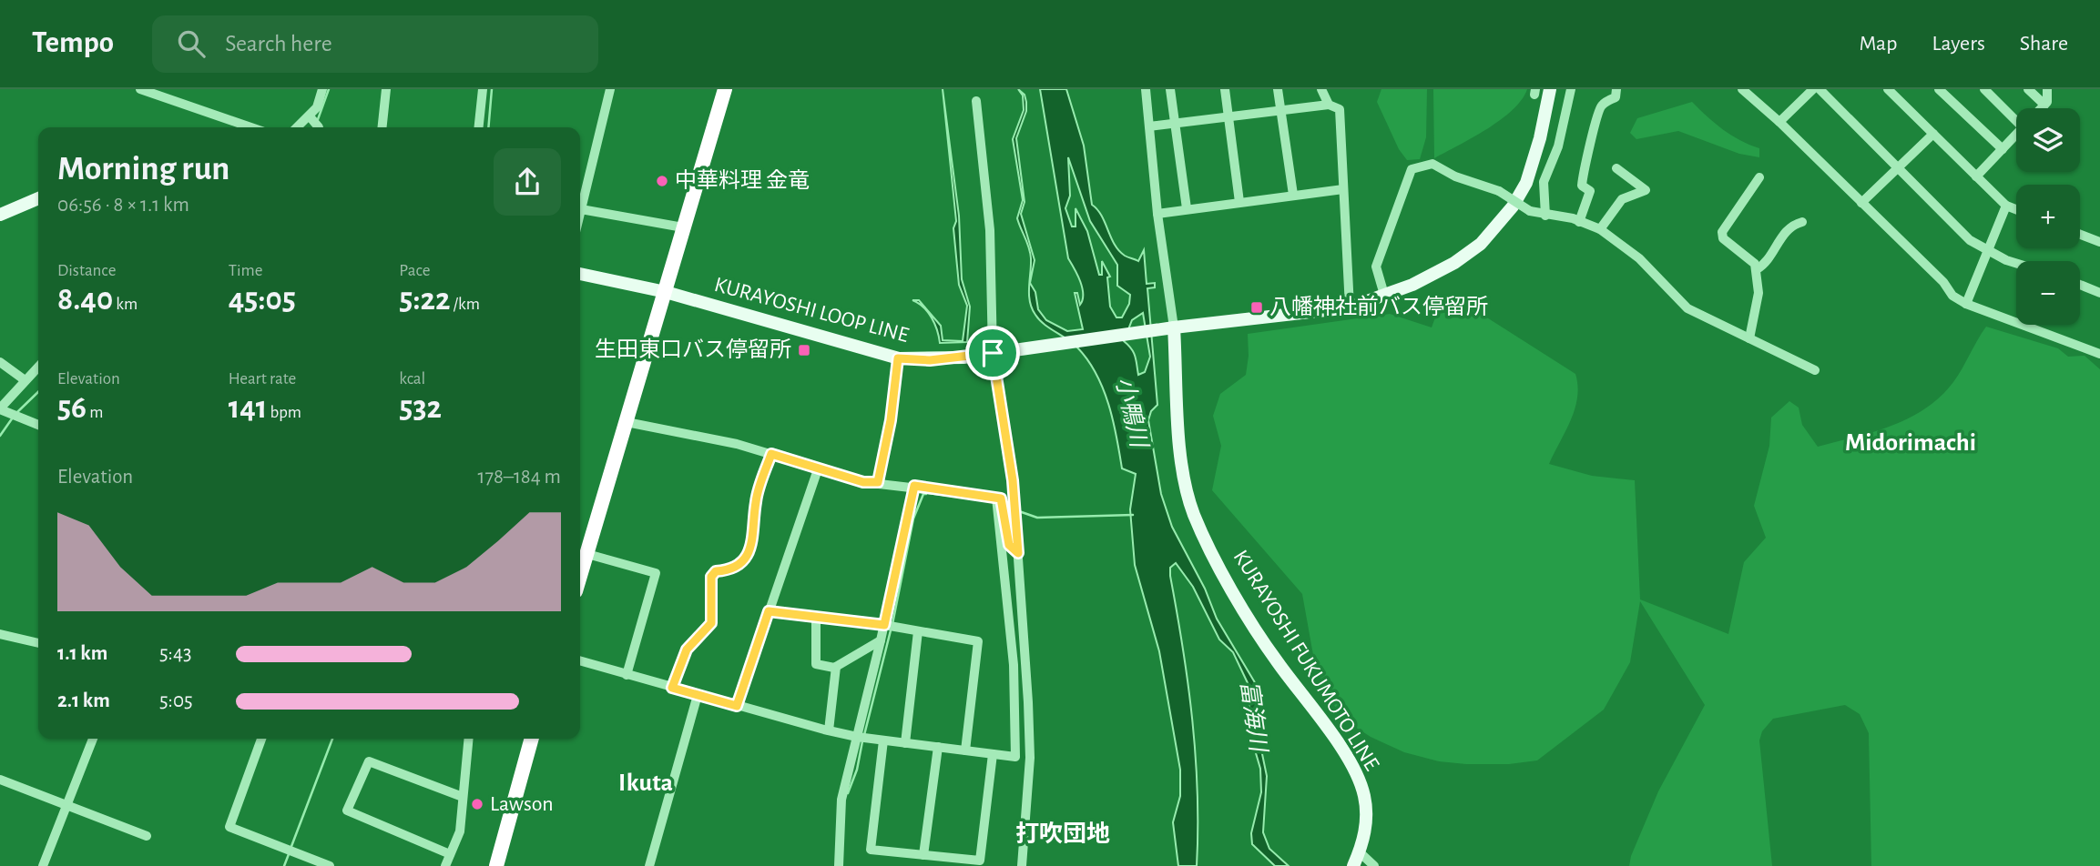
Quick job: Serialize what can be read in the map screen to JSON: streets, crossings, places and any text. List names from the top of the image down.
{
  "streets": {
    "main road": ["KURAYOSHI LOOP LINE", "KURAYOSHI FUKUMOTO LINE"]
  },
  "crossings": [
    ["KURAYOSHI LOOP LINE", "KURAYOSHI FUKUMOTO LINE"]
  ],
  "districts": ["Midorimachi", "Ikuta", "打吹団地"],
  "water": ["小鴨川", "富海川"],
  "places": {
    "other": ["中華料理 金竜", "Lawson"],
    "transit": ["八幡神社前バス停留所", "生田東口バス停留所"]
  },
  "page": {
    "header": "Tempo",
    "search": "Search here",
    "nav": ["Map", "Layers", "Share"],
    "map_buttons": ["+", "−"],
    "heading": ["Morning run", "06:56 · 8 × 1.1 km"],
    "stats": [
      ["Distance", "8.40 km"],
      ["Time", "45:05"],
      ["Pace", "5:22 /km"],
      ["Elevation", "56 m"],
      ["Heart rate", "141 bpm"],
      ["kcal", "532"]
    ],
    "chart": ["Elevation", "178–184 m"],
    "list": [
      {
        "name": "1.1 km",
        "note": "5:43"
      },
      {
        "name": "2.1 km",
        "note": "5:05"
      }
    ]
  }
}
